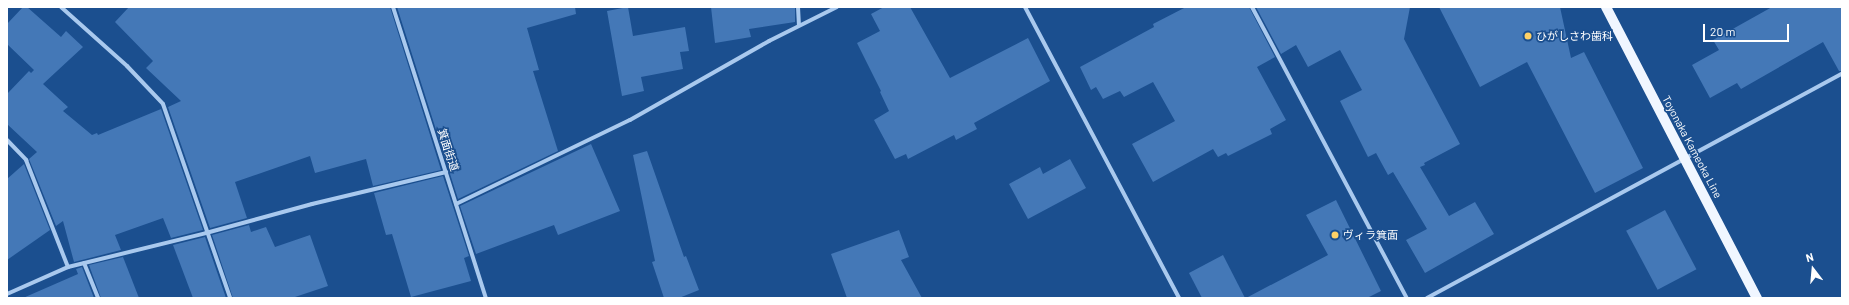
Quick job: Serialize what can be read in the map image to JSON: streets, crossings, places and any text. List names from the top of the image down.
{
  "streets": {
    "main road": ["Toyonaka Kameoka Line"],
    "street": ["箕面街道"]
  },
  "places": ["ひがしさわ歯科", "ヴィラ箕面"],
  "scale_bar": "20 m",
  "north": "top"
}
